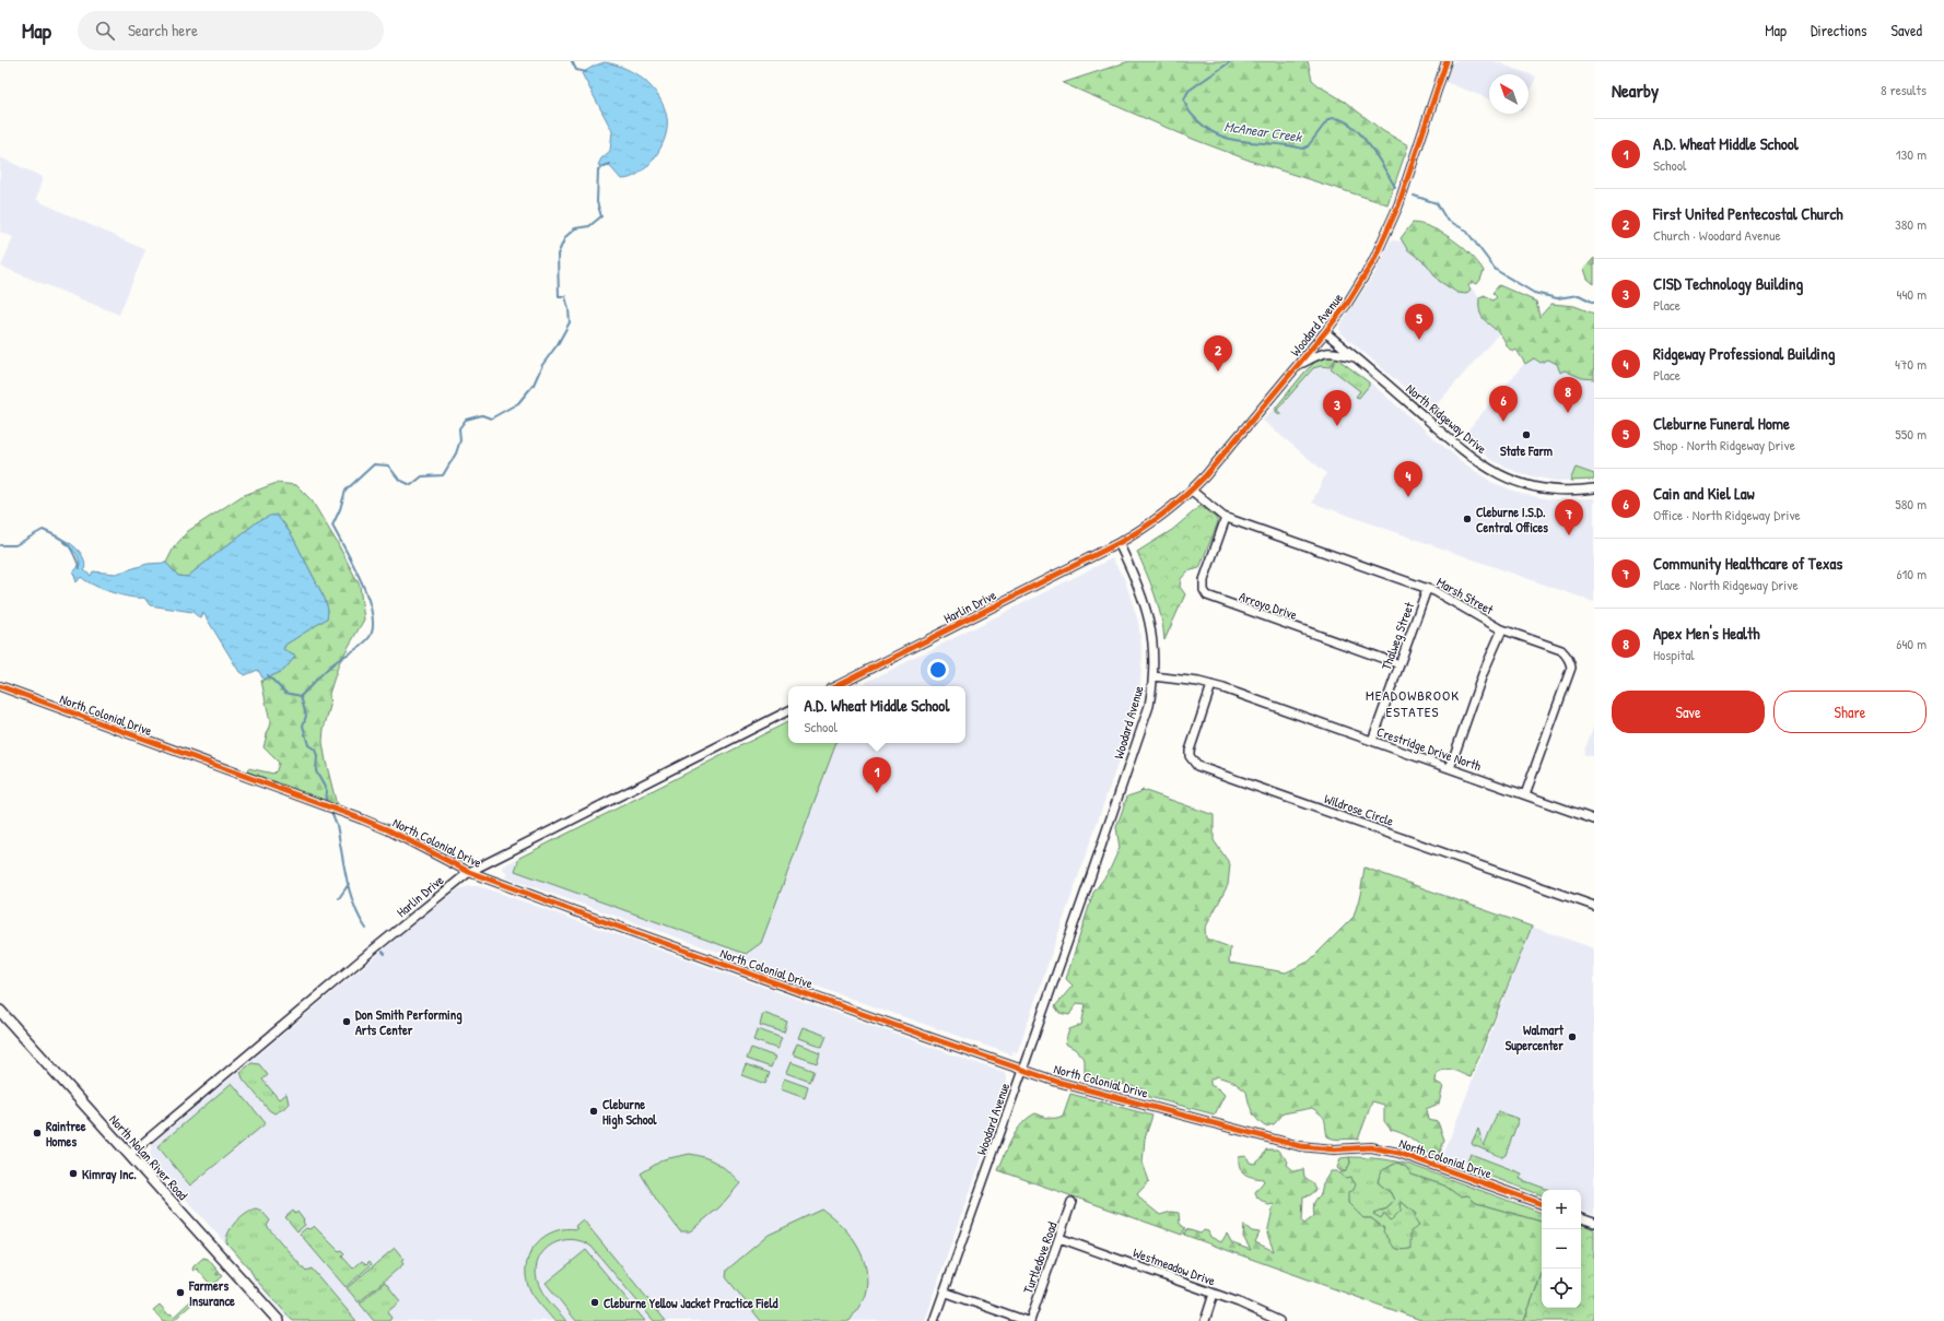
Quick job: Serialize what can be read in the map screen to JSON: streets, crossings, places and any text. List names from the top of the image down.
{
  "streets": {
    "main road": ["North Nolan River Road"],
    "street": [
      "Woodard Avenue",
      "North Ridgeway Drive",
      "Marsh Street",
      "Arroyo Drive",
      "Harlin Drive",
      "Thalweg Street",
      "North Colonial Drive",
      "Crestridge Drive North",
      "Wildrose Circle",
      "Turtledove Road",
      "Westmeadow Drive"
    ]
  },
  "crossings": [
    ["Woodard Avenue", "North Ridgeway Drive"],
    ["Woodard Avenue", "Marsh Street"],
    ["Woodard Avenue", "Harlin Drive"],
    ["Woodard Avenue", "North Colonial Drive"],
    ["Woodard Avenue", "Crestridge Drive North"],
    ["Marsh Street", "Arroyo Drive"],
    ["Marsh Street", "Thalweg Street"],
    ["Marsh Street", "Crestridge Drive North"],
    ["Arroyo Drive", "Thalweg Street"],
    ["Harlin Drive", "North Colonial Drive"],
    ["Harlin Drive", "North Nolan River Road"],
    ["Thalweg Street", "Crestridge Drive North"],
    ["Crestridge Drive North", "Wildrose Circle"],
    ["Turtledove Road", "Westmeadow Drive"]
  ],
  "districts": ["MEADOWBROOK ESTATES"],
  "water": ["McAnear Creek"],
  "places": [
    "State Farm",
    "Cleburne I.S.D. Central Offices",
    "Don Smith Performing Arts Center",
    "Walmart Supercenter",
    "Cleburne High School",
    "Raintree Homes",
    "Kimray Inc.",
    "Farmers Insurance",
    "Cleburne Yellow Jacket Practice Field"
  ],
  "north": "top left",
  "page": {
    "header": "Map",
    "search": "Search here",
    "nav": ["Map", "Directions", "Saved"],
    "heading": ["Nearby", "8 results"],
    "list": [
      {
        "mark": "1",
        "name": "A.D. Wheat Middle School",
        "note": "School",
        "value": "130 m"
      },
      {
        "mark": "2",
        "name": "First United Pentecostal Church",
        "note": "Church · Woodard Avenue",
        "value": "380 m"
      },
      {
        "mark": "3",
        "name": "CISD Technology Building",
        "note": "Place",
        "value": "440 m"
      },
      {
        "mark": "4",
        "name": "Ridgeway Professional Building",
        "note": "Place",
        "value": "470 m"
      },
      {
        "mark": "5",
        "name": "Cleburne Funeral Home",
        "note": "Shop · North Ridgeway Drive",
        "value": "550 m"
      },
      {
        "mark": "6",
        "name": "Cain and Kiel Law",
        "note": "Office · North Ridgeway Drive",
        "value": "580 m"
      },
      {
        "mark": "7",
        "name": "Community Healthcare of Texas",
        "note": "Place · North Ridgeway Drive",
        "value": "610 m"
      },
      {
        "mark": "8",
        "name": "Apex Men's Health",
        "note": "Hospital",
        "value": "640 m"
      }
    ],
    "pins": [
      "5",
      "2",
      "8",
      "6",
      "3",
      "4",
      "7",
      "1"
    ],
    "buttons": ["Save", "Share"],
    "popup": ["A.D. Wheat Middle School", "School"],
    "map_buttons": ["+", "−"]
  }
}
